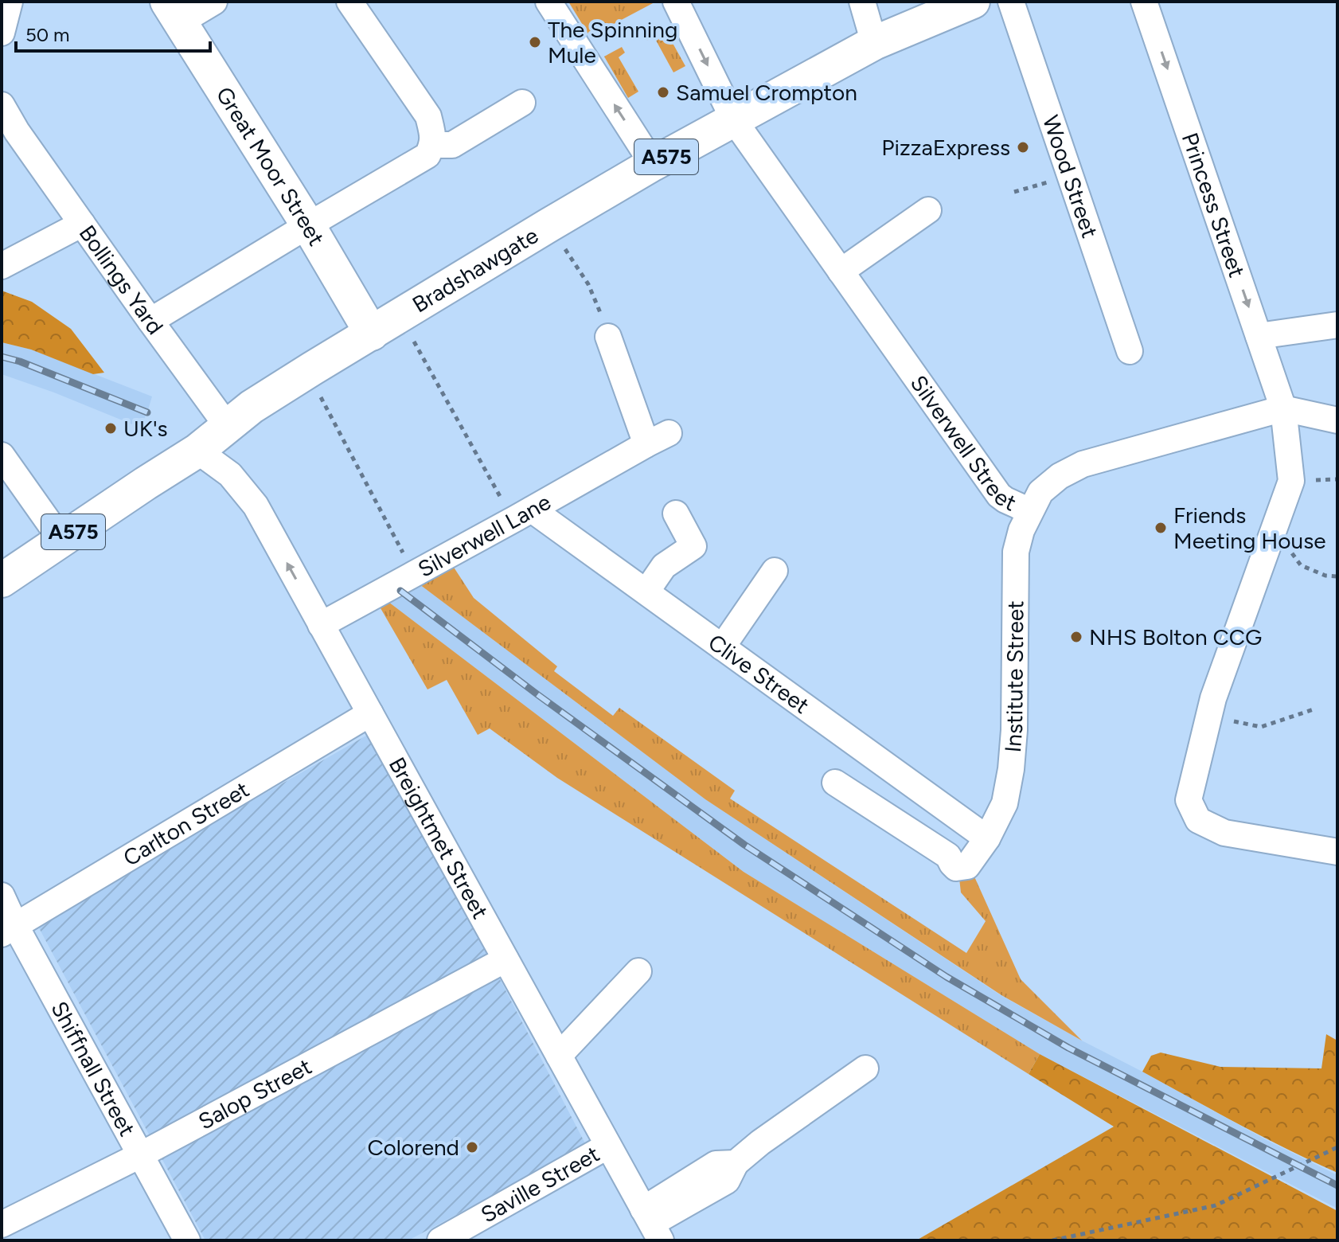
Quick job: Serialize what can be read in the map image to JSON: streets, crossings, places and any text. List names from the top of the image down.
{
  "streets": {
    "main road": ["A575", "Great Moor Street", "Bradshawgate"],
    "street": [
      "Wood Street",
      "Princess Street",
      "Bollings Yard",
      "Silverwell Street",
      "Silverwell Lane",
      "Clive Street",
      "Institute Street",
      "Carlton Street",
      "Breightmet Street",
      "Shiffnall Street",
      "Salop Street",
      "Saville Street"
    ]
  },
  "crossings": [
    ["Great Moor Street", "Bradshawgate"],
    ["Princess Street", "Silverwell Street"],
    ["Bradshawgate", "Bollings Yard"],
    ["Bradshawgate", "Silverwell Street"],
    ["Bradshawgate", "Breightmet Street"],
    ["Silverwell Street", "Institute Street"],
    ["Silverwell Lane", "Clive Street"],
    ["Silverwell Lane", "Breightmet Street"],
    ["Clive Street", "Institute Street"],
    ["Carlton Street", "Breightmet Street"],
    ["Carlton Street", "Shiffnall Street"],
    ["Breightmet Street", "Salop Street"],
    ["Breightmet Street", "Saville Street"],
    ["Shiffnall Street", "Salop Street"]
  ],
  "one_way": ["Princess Street"],
  "places": [
    "The Spinning Mule",
    "Samuel Crompton",
    "PizzaExpress",
    "UK's",
    "Friends Meeting House",
    "NHS Bolton CCG",
    "Colorend"
  ],
  "scale_bar": "50 m"
}
